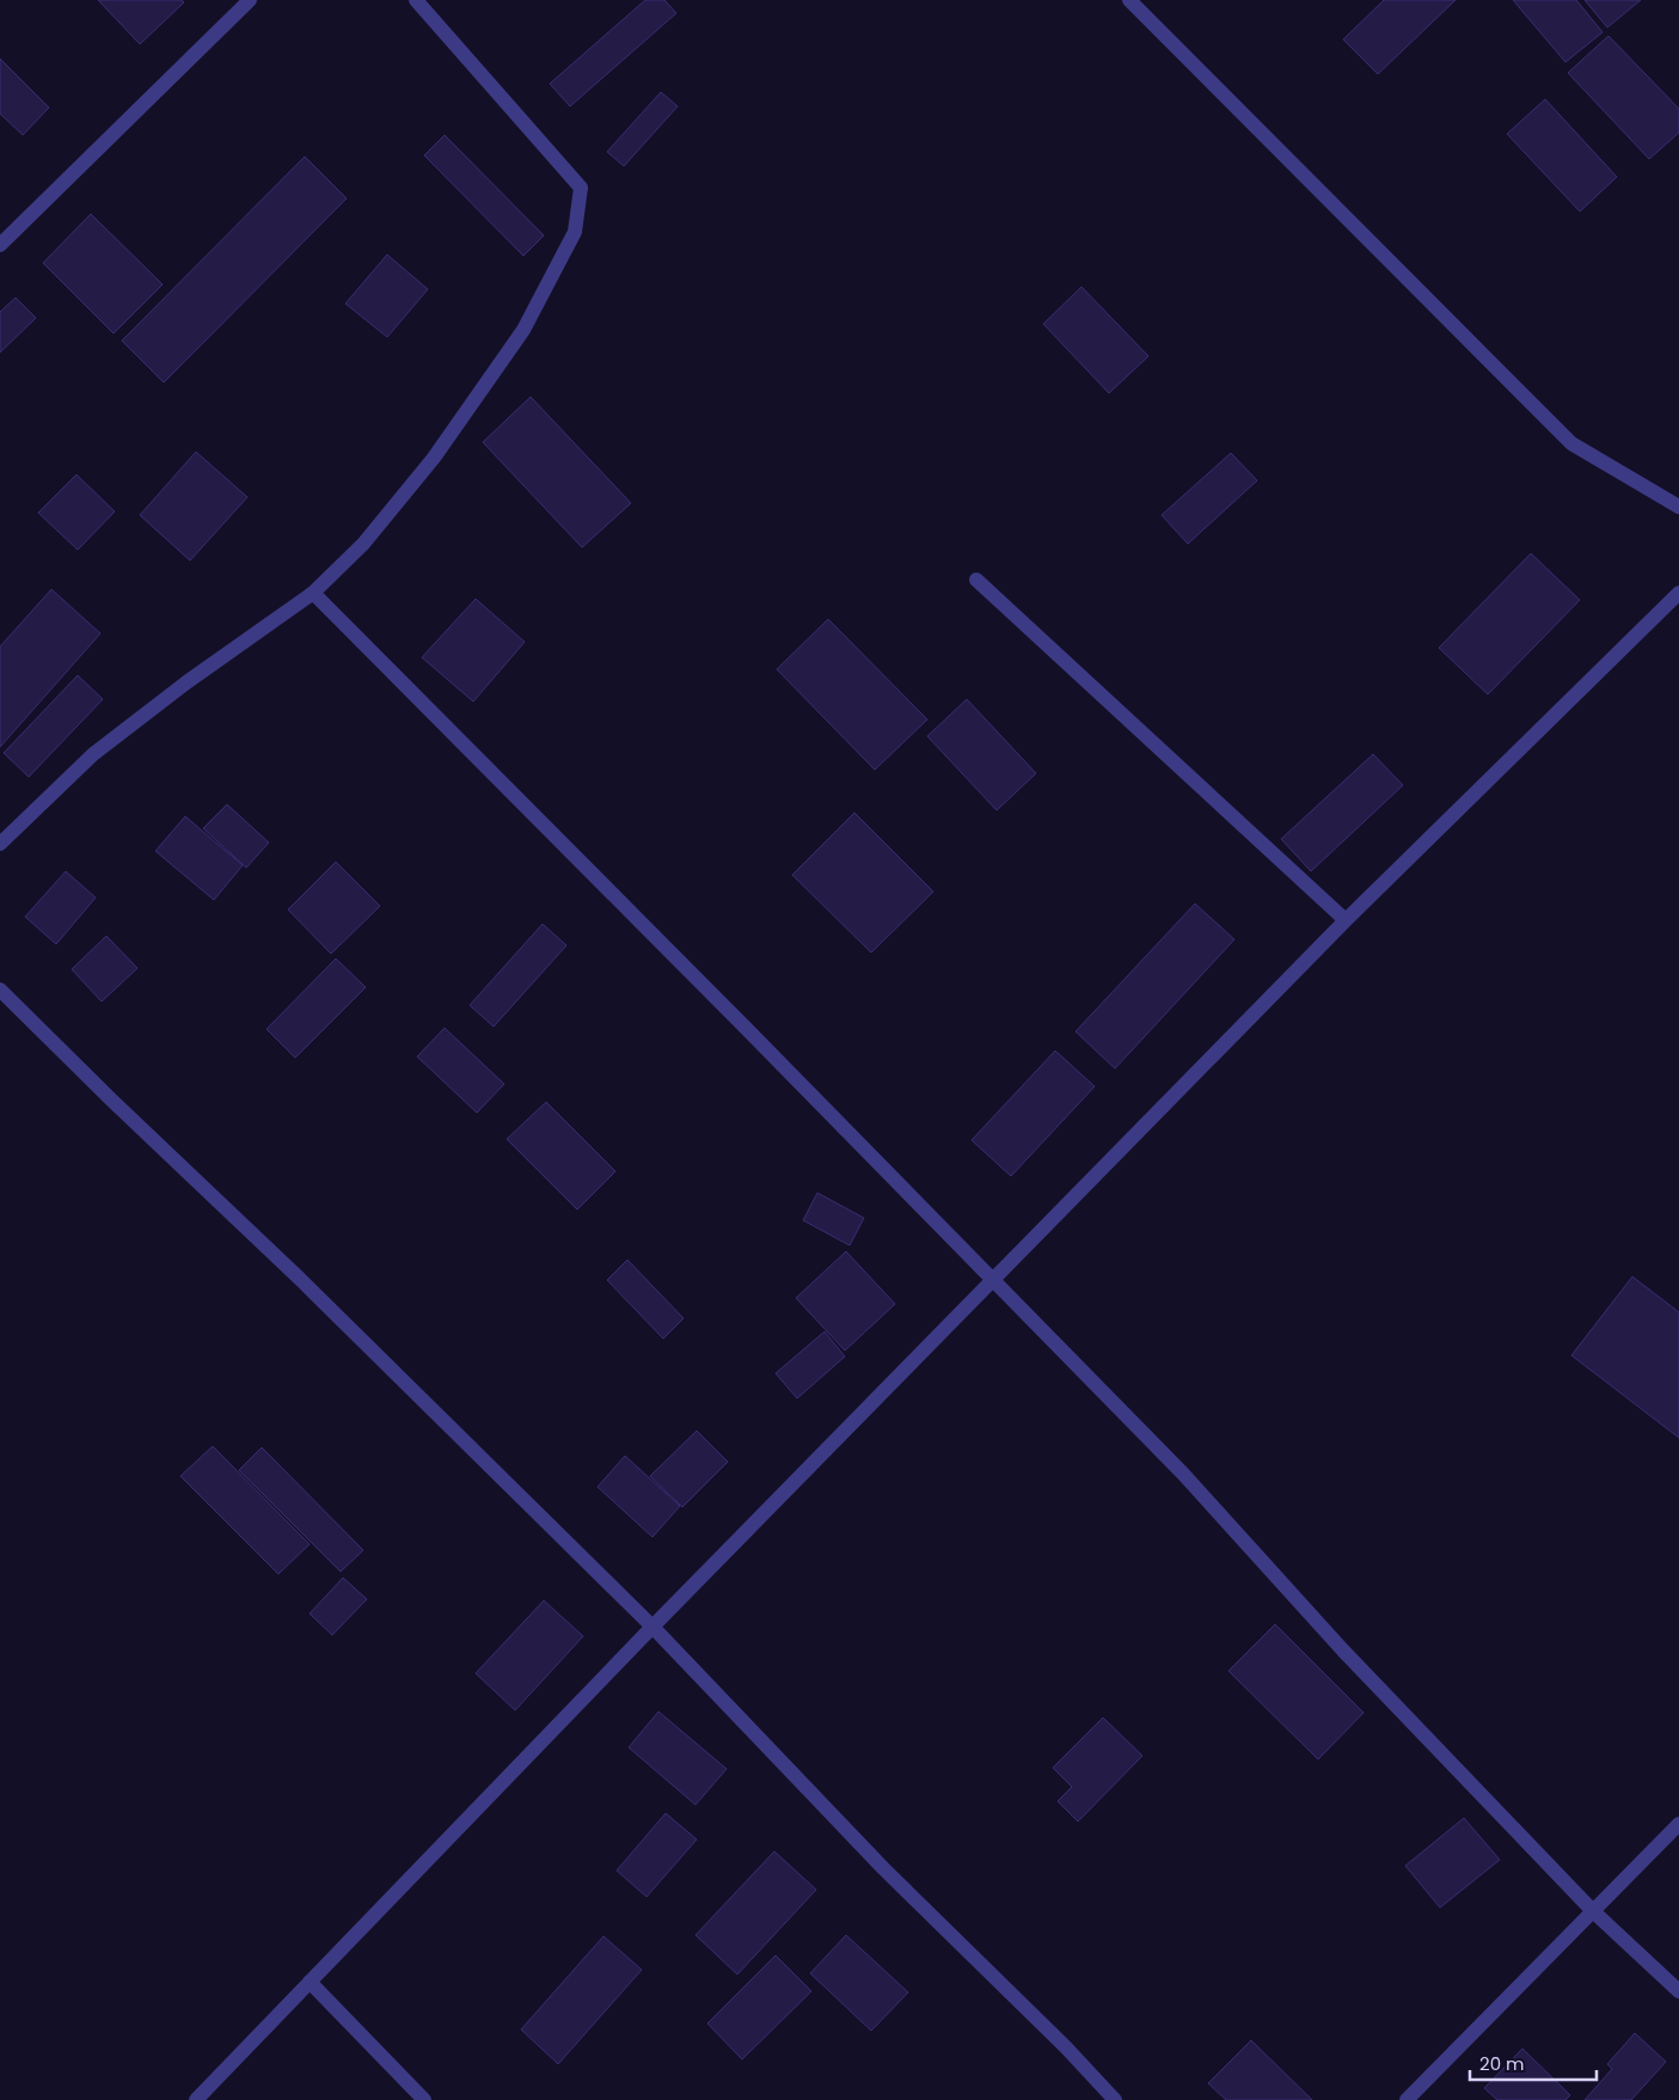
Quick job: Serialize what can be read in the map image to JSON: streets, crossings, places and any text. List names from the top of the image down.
{
  "scale_bar": "20 m"
}
